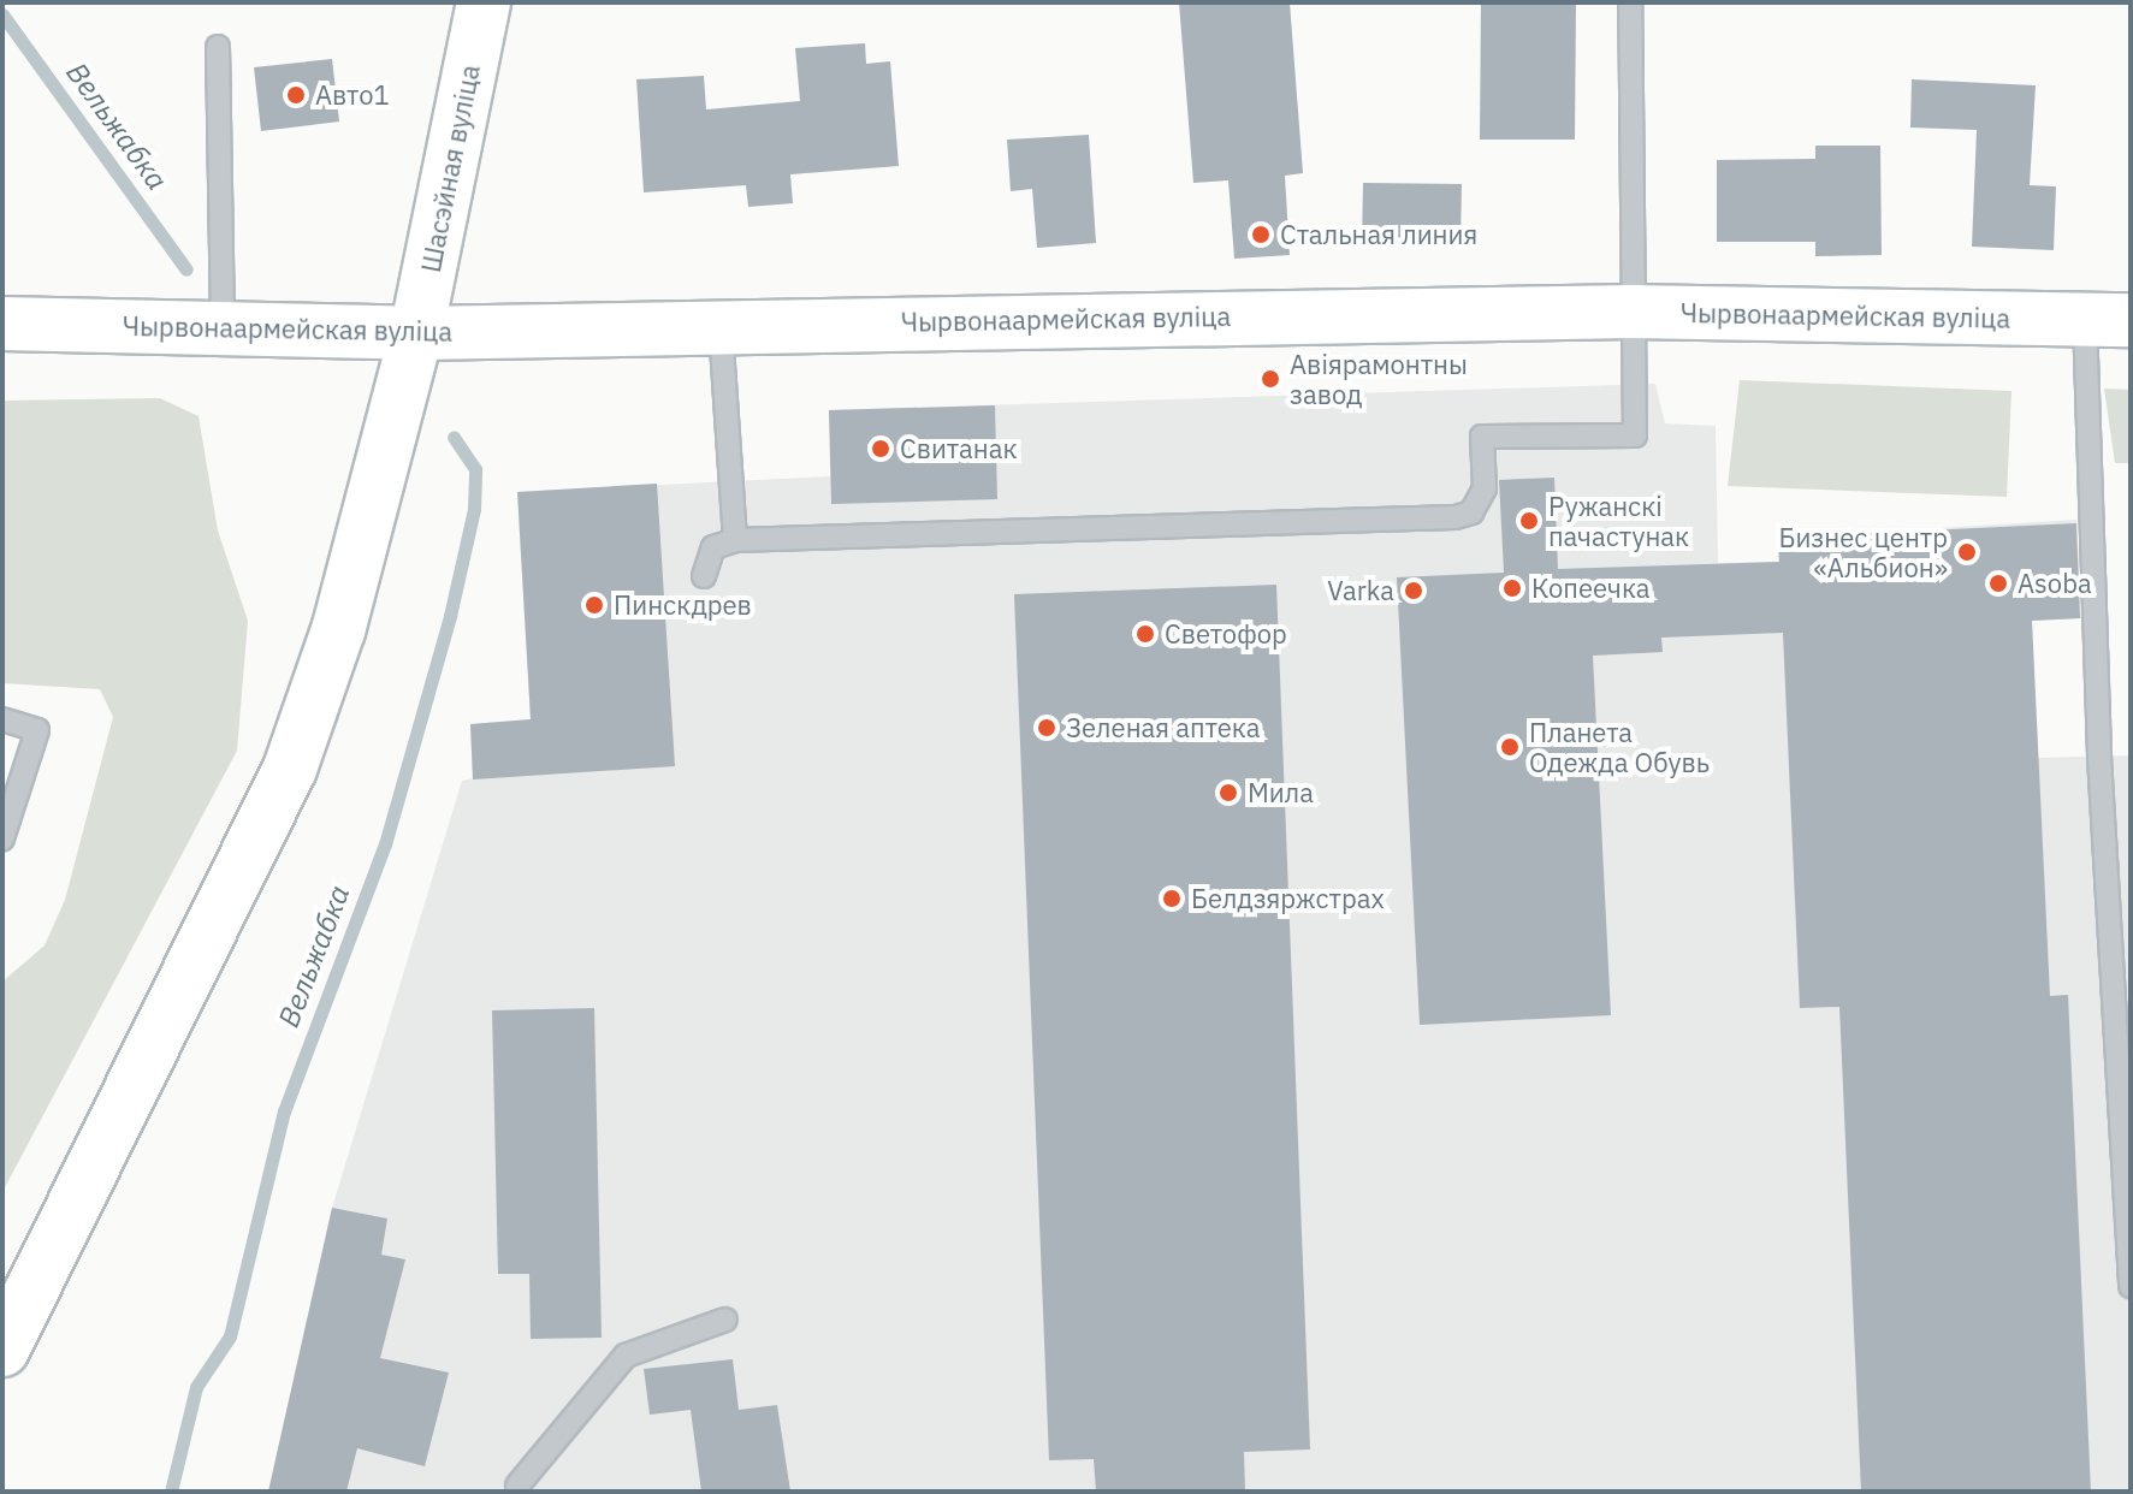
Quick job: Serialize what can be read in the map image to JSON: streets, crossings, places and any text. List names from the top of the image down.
{
  "streets": {
    "main road": ["Шасэйная вуліца", "Чырвонаармейская вуліца"]
  },
  "crossings": [
    ["Шасэйная вуліца", "Чырвонаармейская вуліца"]
  ],
  "water": ["Вельжабка"],
  "places": [
    "Авто1",
    "Стальная линия",
    "Авіярамонтны завод",
    "Свитанак",
    "Ружанскі пачастунак",
    "Бизнес центр «Альбион»",
    "Asoba",
    "Копеечка",
    "Varka",
    "Пинскдрев",
    "Светофор",
    "Зеленая аптека",
    "Планета Одежда Обувь",
    "Мила",
    "Белдзяржстрах"
  ]
}
